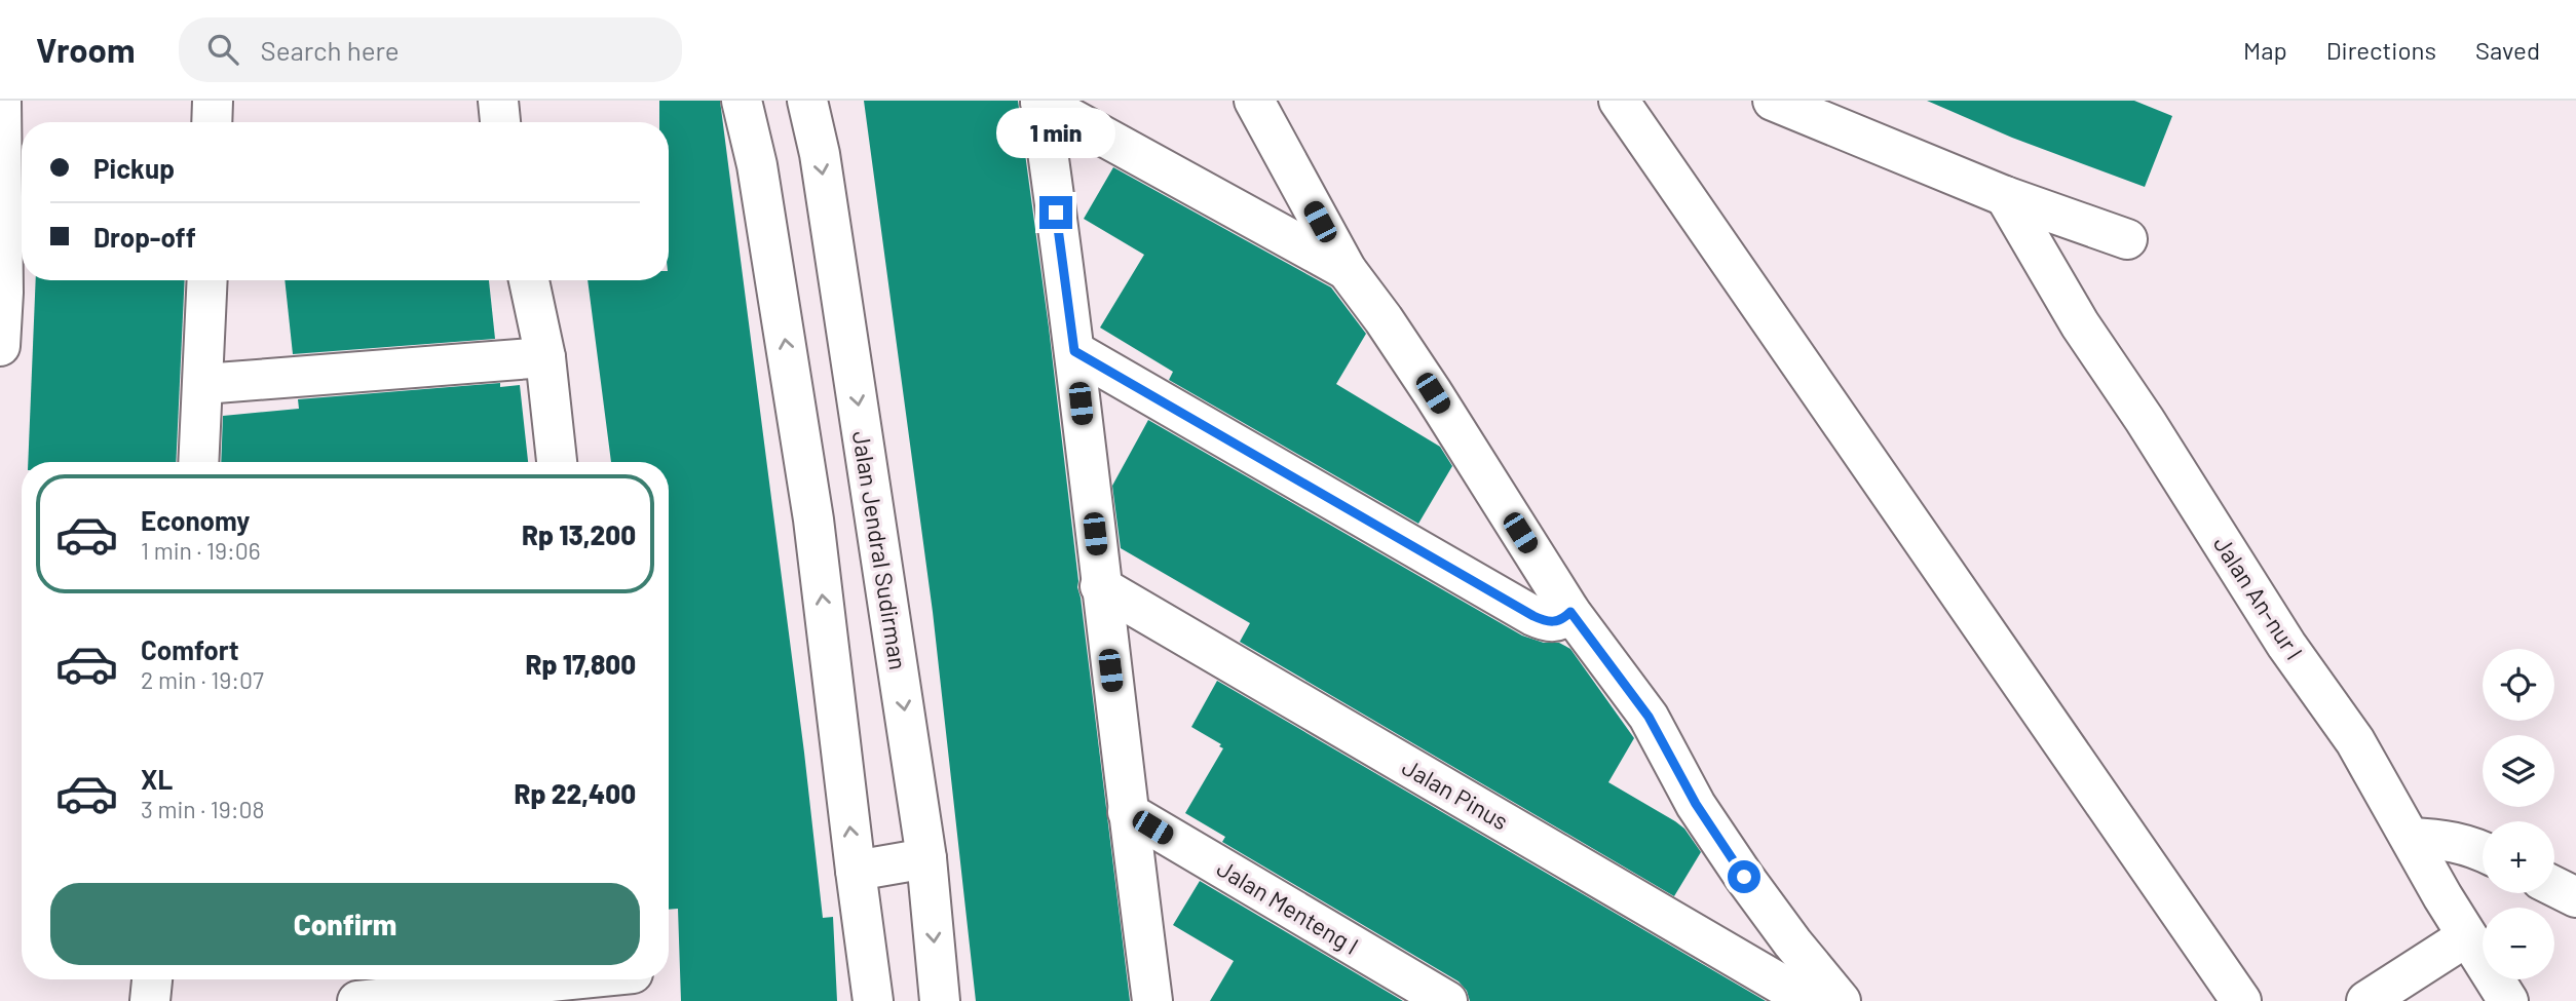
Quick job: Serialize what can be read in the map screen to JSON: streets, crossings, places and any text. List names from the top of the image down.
{
  "streets": {
    "street": [
      "Jalan Jendral Sudirman",
      "Jalan An-nur I",
      "Jalan Pinus",
      "Jalan Menteng I"
    ]
  },
  "page": {
    "header": "Vroom",
    "search": "Search here",
    "nav": ["Map", "Directions", "Saved"],
    "bubble": "1 min",
    "banner": ["Pickup", "Drop-off"],
    "list": [
      {
        "name": "Economy",
        "note": "1 min · 19:06",
        "value": "Rp 13,200"
      },
      {
        "name": "Comfort",
        "note": "2 min · 19:07",
        "value": "Rp 17,800"
      },
      {
        "name": "XL",
        "note": "3 min · 19:08",
        "value": "Rp 22,400"
      }
    ],
    "map_buttons": ["+", "−"],
    "buttons": "Confirm"
  }
}
